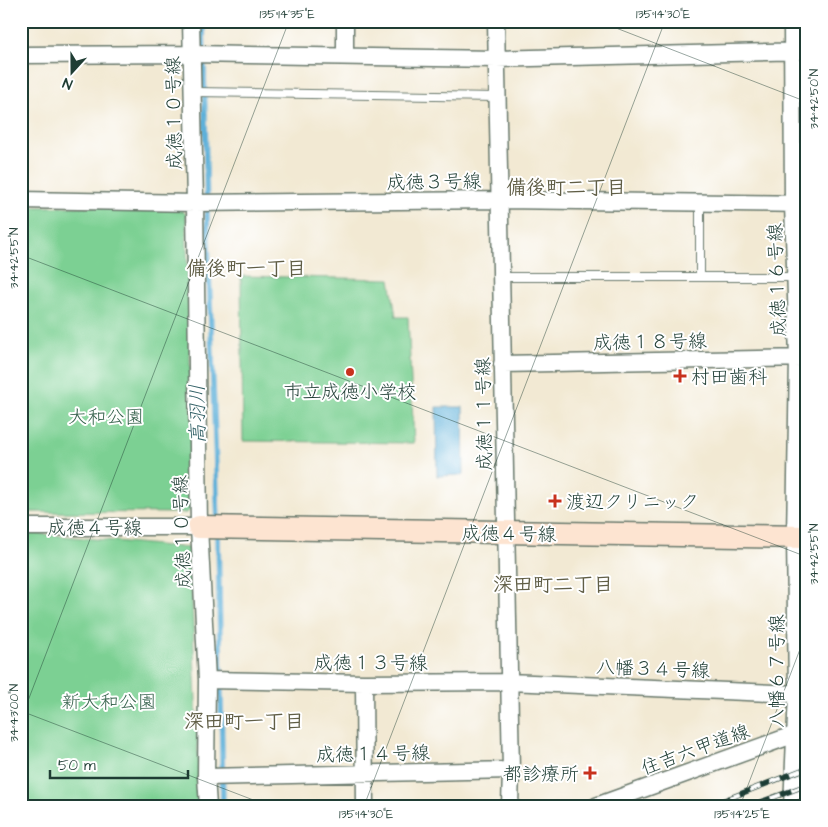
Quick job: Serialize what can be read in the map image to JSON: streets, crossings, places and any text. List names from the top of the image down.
{
  "streets": {
    "street": [
      "成徳１０号線",
      "成徳３号線",
      "成徳１６号線",
      "成徳１８号線",
      "成徳１１号線",
      "成徳４号線",
      "成徳１３号線",
      "八幡３４号線",
      "八幡６７号線",
      "住吉六甲道線",
      "成徳１４号線"
    ]
  },
  "crossings": [
    ["成徳１０号線", "成徳３号線"],
    ["成徳１０号線", "成徳４号線"],
    ["成徳１０号線", "成徳１３号線"],
    ["成徳１０号線", "成徳１４号線"],
    ["成徳３号線", "成徳１６号線"],
    ["成徳３号線", "成徳１１号線"],
    ["成徳１６号線", "成徳１８号線"],
    ["成徳１６号線", "成徳４号線"],
    ["成徳１６号線", "八幡６７号線"],
    ["成徳１８号線", "成徳１１号線"],
    ["成徳１１号線", "成徳４号線"],
    ["成徳１１号線", "成徳１３号線"],
    ["成徳１１号線", "八幡３４号線"],
    ["成徳１１号線", "成徳１４号線"],
    ["成徳４号線", "八幡６７号線"],
    ["成徳１３号線", "八幡３４号線"],
    ["八幡３４号線", "八幡６７号線"],
    ["八幡６７号線", "住吉六甲道線"]
  ],
  "districts": [
    "備後町二丁目",
    "備後町一丁目",
    "深田町二丁目",
    "深田町一丁目"
  ],
  "water": ["高羽川"],
  "parks": ["大和公園", "新大和公園"],
  "places": {
    "other": ["市立成徳小学校"],
    "health": ["村田歯科", "渡辺クリニック", "都診療所"]
  },
  "scale_bar": "50 m",
  "north": "bottom",
  "coordinates": [
    "135°14'35\"E",
    "135°14'30\"E",
    "34°42'50\"N",
    "34°42'55\"N",
    "34°43'00\"N",
    "135°14'25\"E"
  ]
}
